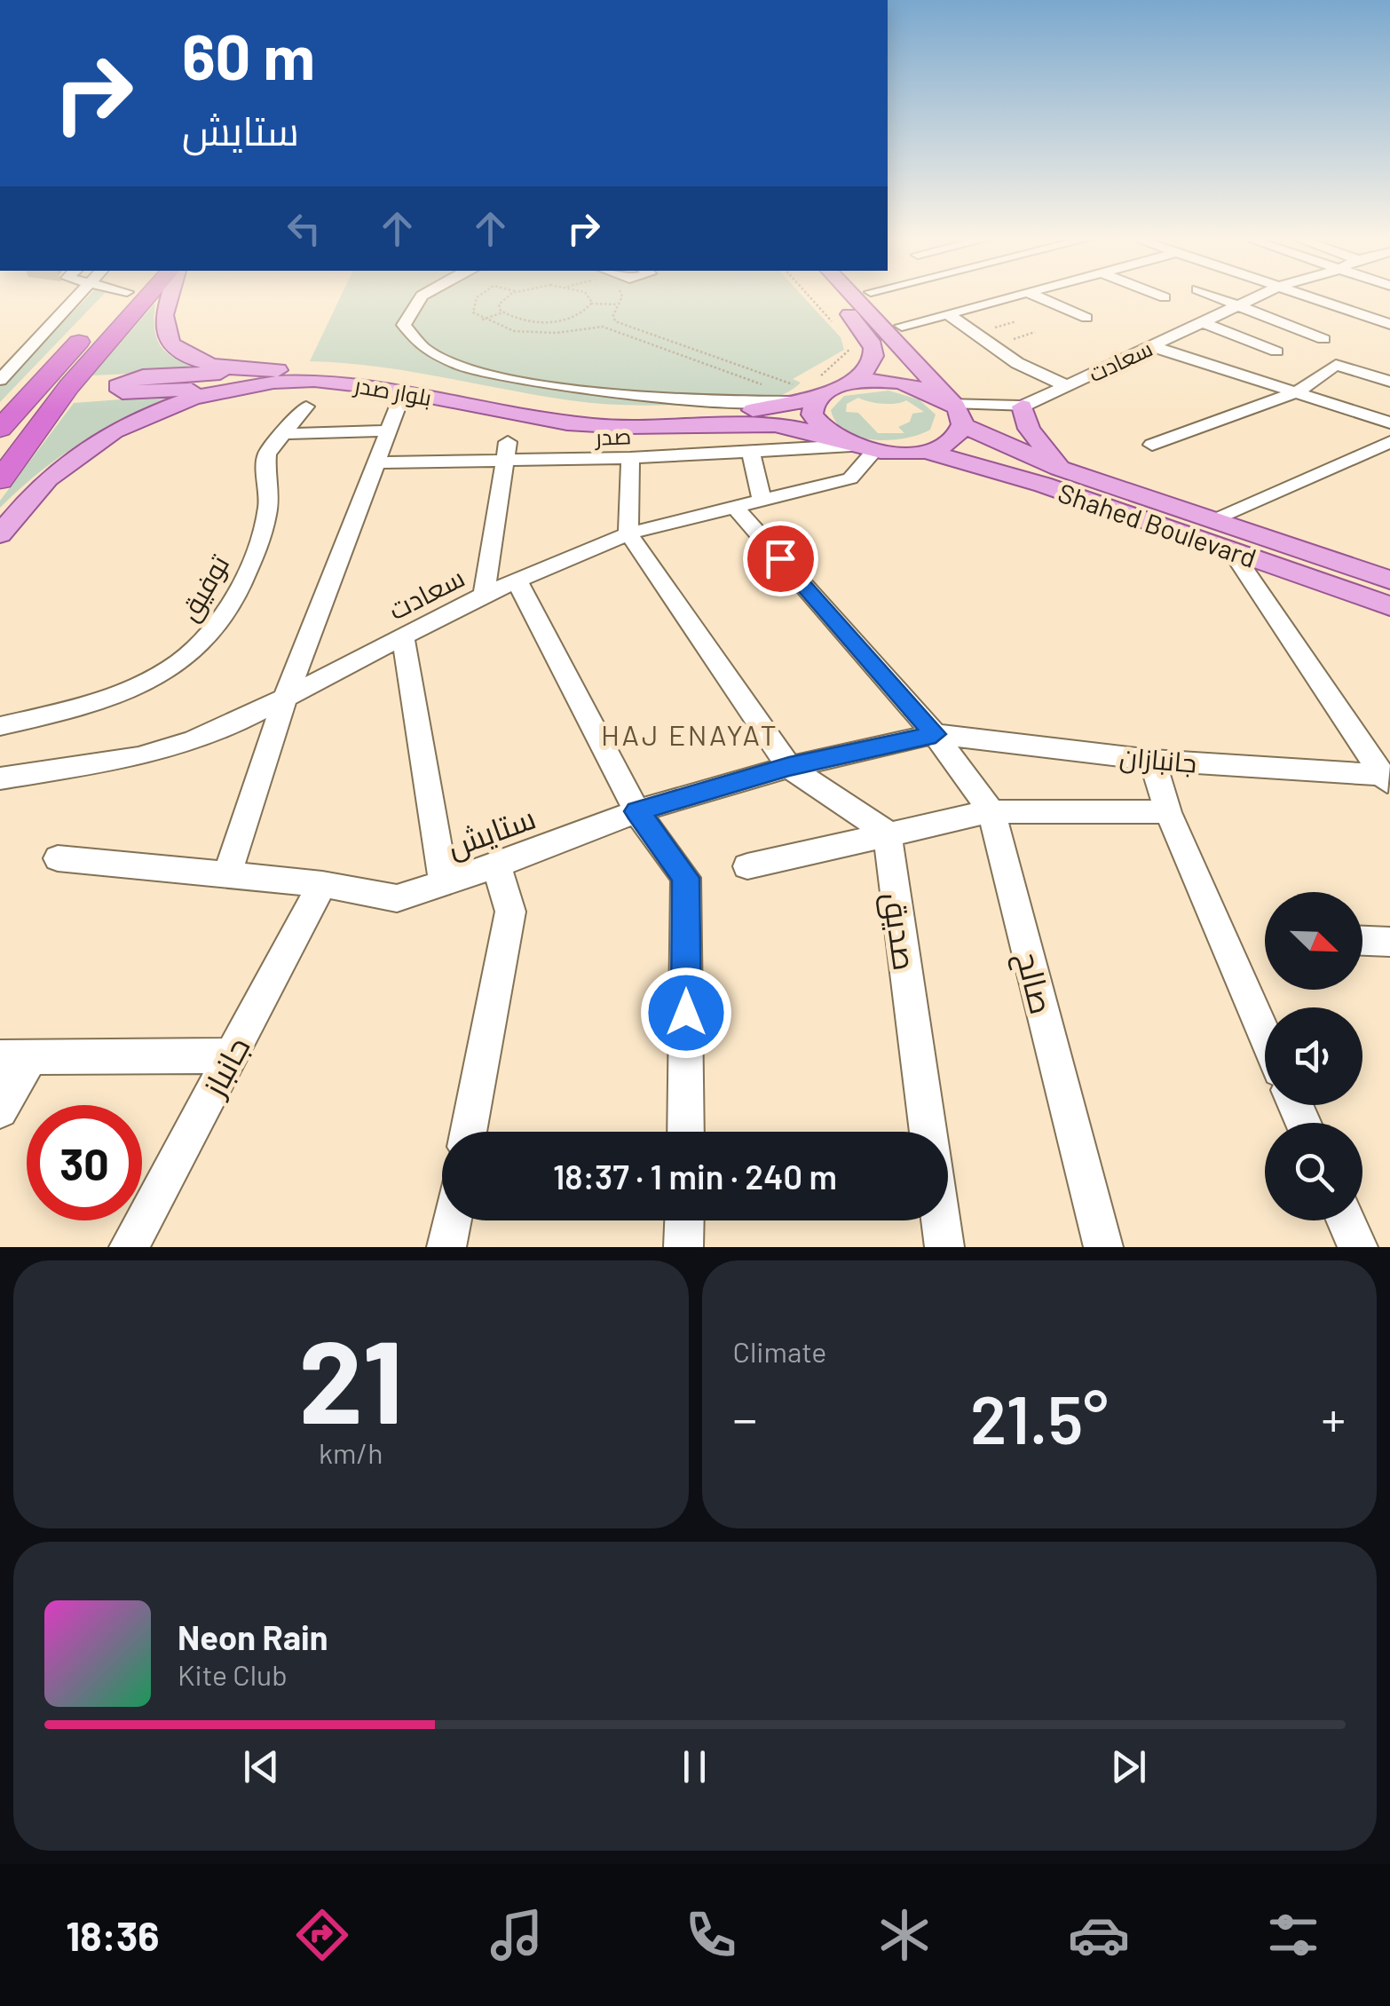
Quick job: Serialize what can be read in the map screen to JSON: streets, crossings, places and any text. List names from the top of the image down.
{
  "streets": {
    "main road": ["بلوار صدر", "Shahed Boulevard"],
    "street": [
      "سعادت",
      "صدر",
      "توفیق",
      "جانبازان",
      "ستایش",
      "صدیق",
      "صالح",
      "جانباز"
    ]
  },
  "crossings": [
    ["سعادت", "بلوار صدر"],
    ["سعادت", "Shahed Boulevard"],
    ["سعادت", "صالح"],
    ["بلوار صدر", "صدر"],
    ["بلوار صدر", "Shahed Boulevard"],
    ["جانبازان", "ستایش"],
    ["جانبازان", "صالح"],
    ["ستایش", "صالح"],
    ["ستایش", "جانباز"]
  ],
  "districts": ["HAJ ENAYAT"],
  "north": "bottom right",
  "page": {
    "turn": ["60 m", "ستایش"],
    "limit": "30",
    "trip": "18:37 · 1 min · 240 m",
    "tile": [
      ["21", "km/h"],
      "Climate"
    ],
    "heat": ["−", "21.5°", "+"],
    "song": ["Neon Rain", "Kite Club"],
    "tabs": "18:36"
  }
}
